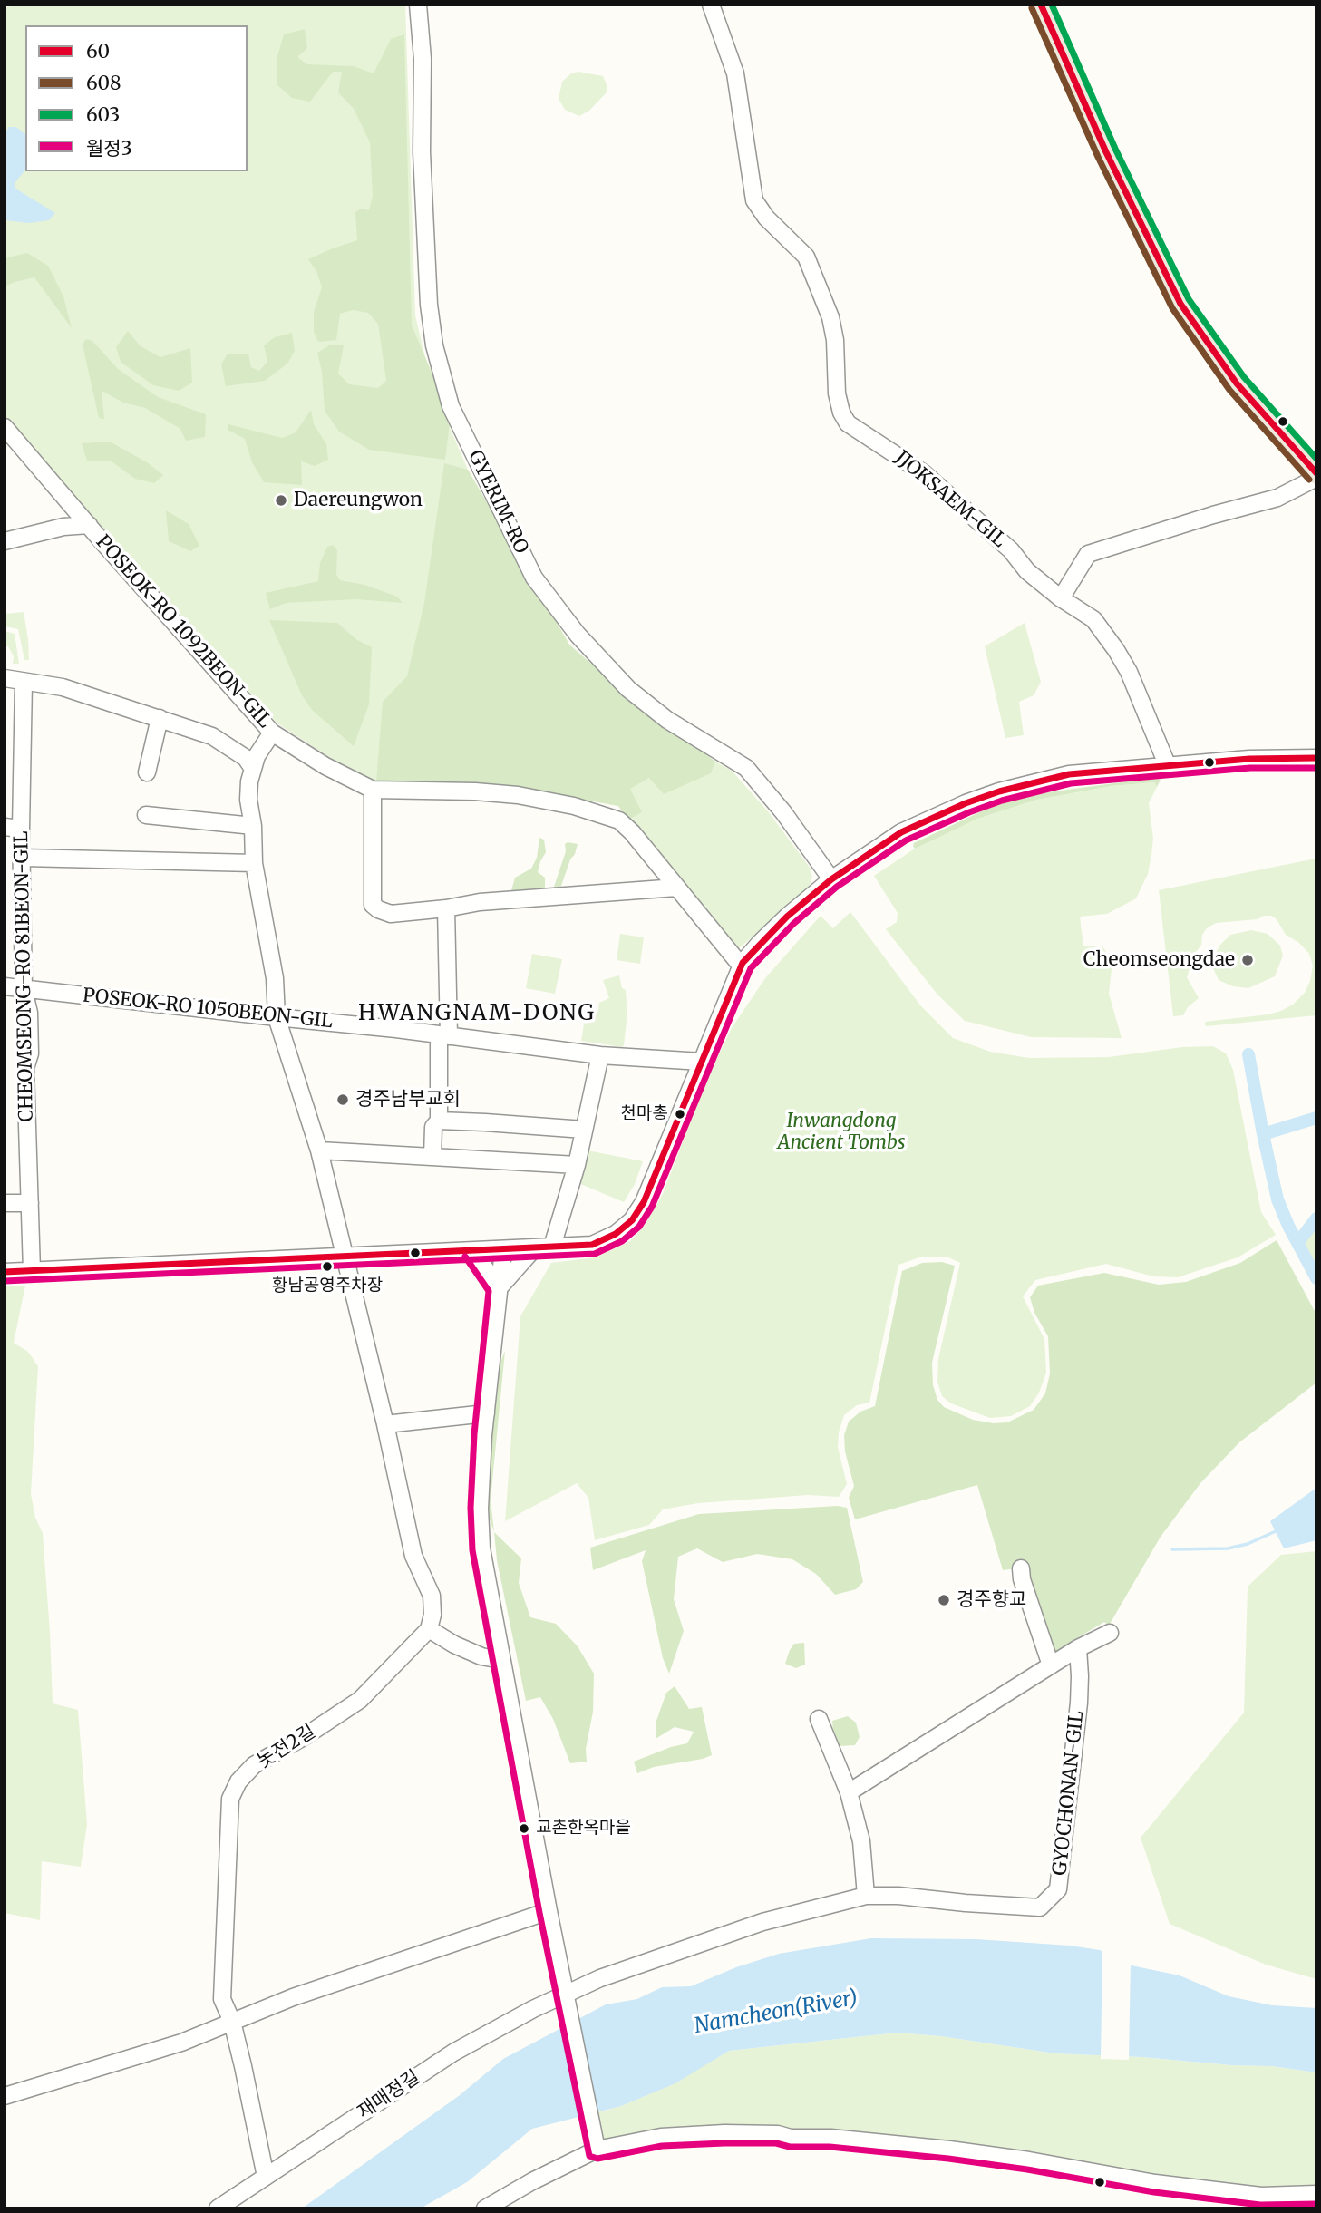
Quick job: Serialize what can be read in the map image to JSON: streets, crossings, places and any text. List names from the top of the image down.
{
  "streets": {
    "street": [
      "JJOKSAEM-GIL",
      "GYERIM-RO",
      "POSEOK-RO 1092BEON-GIL",
      "CHEOMSEONG-RO 81BEON-GIL",
      "POSEOK-RO 1050BEON-GIL",
      "놋전2길",
      "GYOCHONAN-GIL",
      "재매정길"
    ]
  },
  "crossings": [
    ["CHEOMSEONG-RO 81BEON-GIL", "POSEOK-RO 1050BEON-GIL"],
    ["놋전2길", "재매정길"],
    ["GYOCHONAN-GIL", "재매정길"]
  ],
  "districts": ["HWANGNAM-DONG"],
  "water": ["Namcheon(River)"],
  "parks": ["Inwangdong Ancient Tombs"],
  "places": [
    "Daereungwon",
    "Cheomseongdae",
    "경주남부교회",
    "천마총",
    "황남공영주차장",
    "경주향교",
    "교촌한옥마을"
  ],
  "lines": [
    "transit line 60",
    "transit line 603",
    "transit line 608",
    "transit line 월정3"
  ],
  "legend": [
    "60",
    "608",
    "603",
    "월정3"
  ]
}
